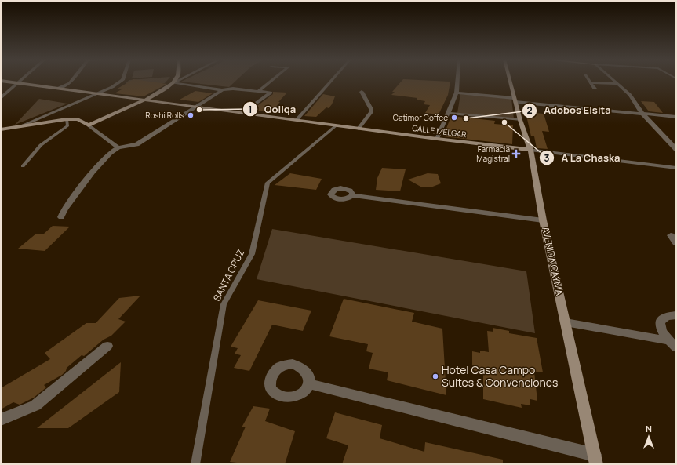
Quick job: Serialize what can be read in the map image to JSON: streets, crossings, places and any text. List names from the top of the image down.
{
  "streets": {
    "street": ["CALLE MELGAR", "AVENIDA CAYMA"],
    "lane": ["SANTA CRUZ"]
  },
  "crossings": [
    ["CALLE MELGAR", "AVENIDA CAYMA"],
    ["CALLE MELGAR", "SANTA CRUZ"]
  ],
  "places": {
    "other": [
      "Qollqa",
      "Roshi Rolls",
      "Catimor Coffee",
      "Adobos Elsita",
      "A La Chaska",
      "Hotel Casa Campo Suites & Convenciones"
    ],
    "health": ["Farmacia Magistral"]
  },
  "north": "top"
}
